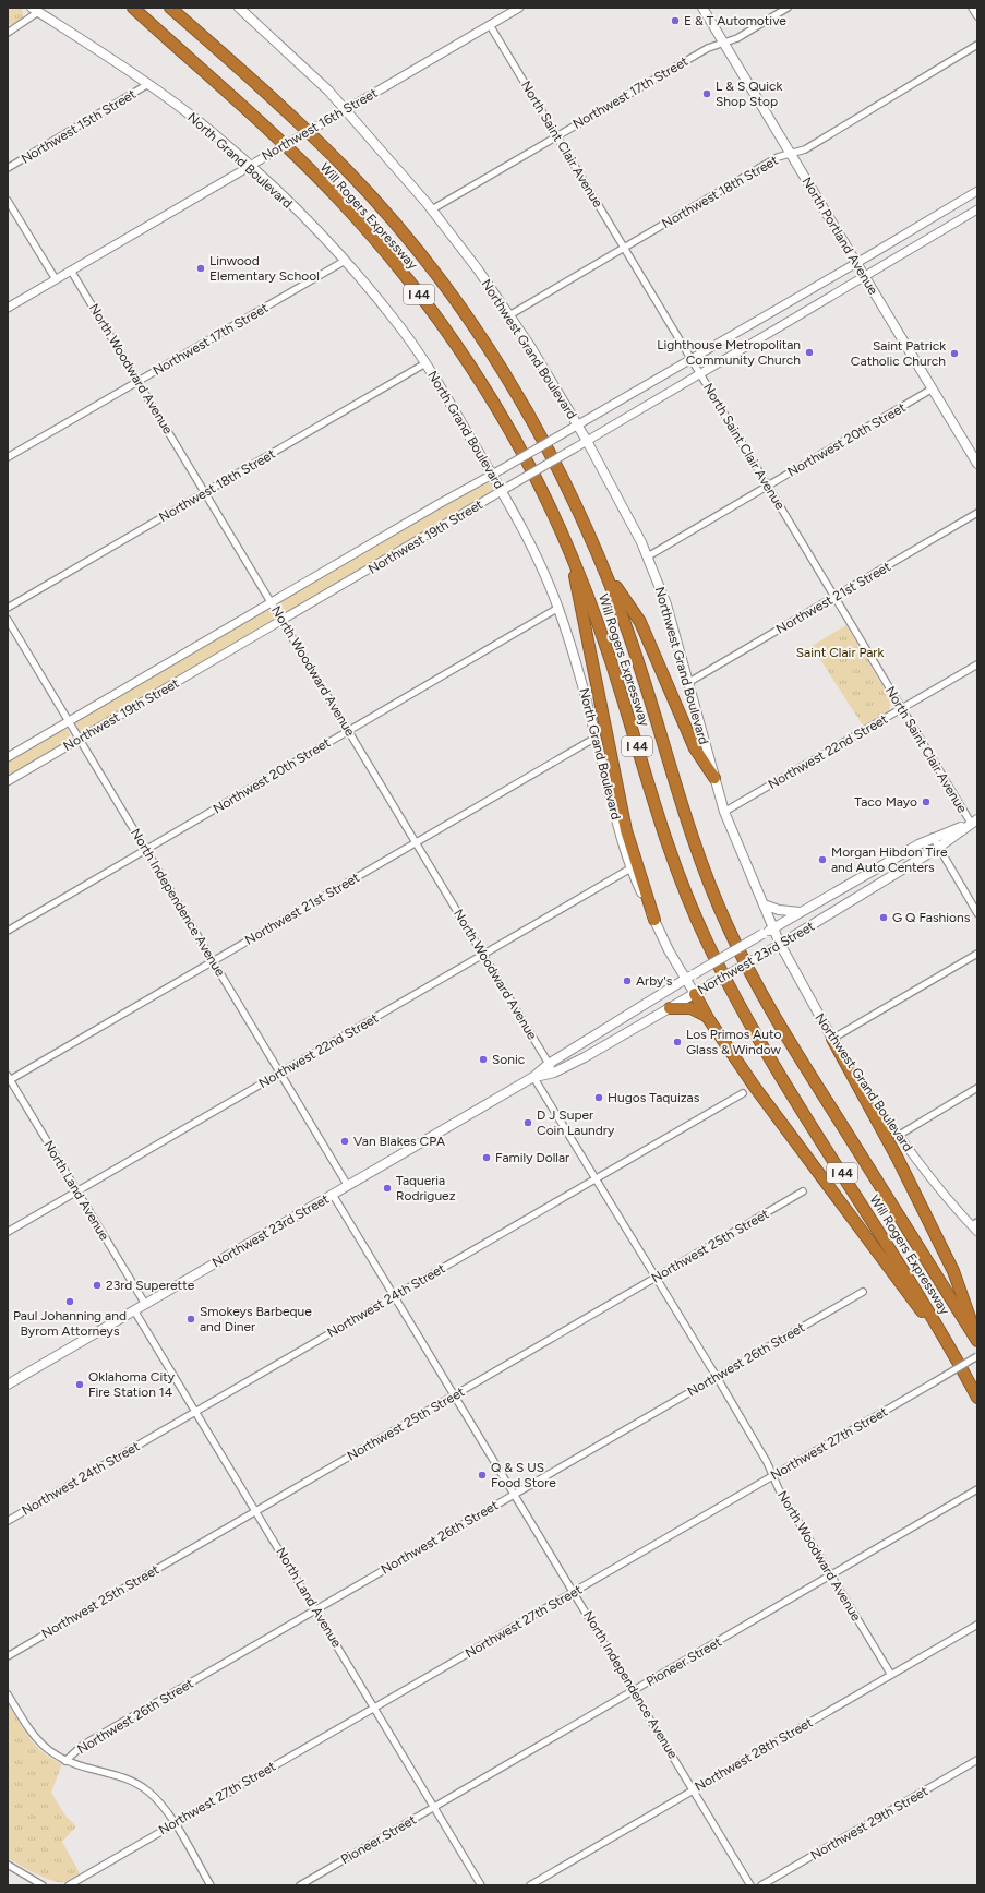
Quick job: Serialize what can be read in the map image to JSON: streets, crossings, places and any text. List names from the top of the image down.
{
  "streets": {
    "highway": ["Will Rogers Expressway", "I 44"],
    "main road": [
      "North Grand Boulevard",
      "North Portland Avenue",
      "Northwest Grand Boulevard",
      "Northwest 23rd Street"
    ],
    "street": [
      "Northwest 17th Street",
      "Northwest 16th Street",
      "Northwest 15th Street",
      "North Saint Clair Avenue",
      "Northwest 18th Street",
      "North Woodward Avenue",
      "Northwest 20th Street",
      "Northwest 19th Street",
      "Northwest 21st Street",
      "Northwest 22nd Street",
      "North Independence Avenue",
      "North Land Avenue",
      "Northwest 25th Street",
      "Northwest 24th Street",
      "Northwest 26th Street",
      "Northwest 27th Street",
      "Pioneer Street",
      "Northwest 28th Street",
      "Northwest 29th Street"
    ]
  },
  "crossings": [
    ["Northwest 17th Street", "North Saint Clair Avenue"],
    ["Northwest 17th Street", "North Grand Boulevard"],
    ["Northwest 17th Street", "North Portland Avenue"],
    ["Northwest 17th Street", "Northwest Grand Boulevard"],
    ["Northwest 17th Street", "North Woodward Avenue"],
    ["Northwest 16th Street", "North Saint Clair Avenue"],
    ["Northwest 16th Street", "North Grand Boulevard"],
    ["Northwest 16th Street", "Northwest Grand Boulevard"],
    ["Northwest 16th Street", "North Woodward Avenue"],
    ["Northwest 15th Street", "North Grand Boulevard"],
    ["North Saint Clair Avenue", "Northwest 18th Street"],
    ["North Saint Clair Avenue", "Northwest 20th Street"],
    ["North Saint Clair Avenue", "Northwest 19th Street"],
    ["North Saint Clair Avenue", "Northwest 21st Street"],
    ["North Saint Clair Avenue", "Northwest 22nd Street"],
    ["North Saint Clair Avenue", "Northwest 23rd Street"],
    ["North Grand Boulevard", "Northwest 18th Street"],
    ["North Grand Boulevard", "Northwest 20th Street"],
    ["North Grand Boulevard", "Northwest 19th Street"],
    ["North Grand Boulevard", "Northwest 21st Street"],
    ["North Grand Boulevard", "Northwest 22nd Street"],
    ["North Grand Boulevard", "Northwest 23rd Street"],
    ["Northwest 18th Street", "North Portland Avenue"],
    ["Northwest 18th Street", "Northwest Grand Boulevard"],
    ["Northwest 18th Street", "North Woodward Avenue"],
    ["North Portland Avenue", "Northwest 20th Street"],
    ["North Portland Avenue", "Northwest 19th Street"],
    ["Northwest Grand Boulevard", "Northwest 20th Street"],
    ["Northwest Grand Boulevard", "Northwest 19th Street"],
    ["Northwest Grand Boulevard", "Northwest 21st Street"],
    ["Northwest Grand Boulevard", "Northwest 22nd Street"],
    ["Northwest Grand Boulevard", "Northwest 23rd Street"],
    ["North Woodward Avenue", "Northwest 20th Street"],
    ["North Woodward Avenue", "Northwest 19th Street"],
    ["North Woodward Avenue", "Northwest 21st Street"],
    ["North Woodward Avenue", "Northwest 22nd Street"],
    ["North Woodward Avenue", "Northwest 23rd Street"],
    ["North Woodward Avenue", "Northwest 25th Street"],
    ["North Woodward Avenue", "Northwest 24th Street"],
    ["North Woodward Avenue", "Northwest 26th Street"],
    ["North Woodward Avenue", "Northwest 27th Street"],
    ["North Woodward Avenue", "Pioneer Street"],
    ["North Woodward Avenue", "Northwest 28th Street"],
    ["Northwest 20th Street", "North Independence Avenue"],
    ["Northwest 19th Street", "North Independence Avenue"],
    ["Northwest 21st Street", "North Independence Avenue"],
    ["Northwest 21st Street", "North Land Avenue"],
    ["Northwest 22nd Street", "North Independence Avenue"],
    ["Northwest 22nd Street", "North Land Avenue"],
    ["North Independence Avenue", "Northwest 23rd Street"],
    ["North Independence Avenue", "Northwest 25th Street"],
    ["North Independence Avenue", "Northwest 24th Street"],
    ["North Independence Avenue", "Northwest 26th Street"],
    ["North Independence Avenue", "Northwest 27th Street"],
    ["North Independence Avenue", "Pioneer Street"],
    ["North Independence Avenue", "Northwest 28th Street"],
    ["Northwest 23rd Street", "North Land Avenue"],
    ["North Land Avenue", "Northwest 25th Street"],
    ["North Land Avenue", "Northwest 24th Street"],
    ["North Land Avenue", "Northwest 26th Street"],
    ["North Land Avenue", "Northwest 27th Street"],
    ["North Land Avenue", "Pioneer Street"]
  ],
  "parks": ["Saint Clair Park"],
  "places": [
    "E & T Automotive",
    "L & S Quick Shop Stop",
    "Linwood Elementary School",
    "Lighthouse Metropolitan Community Church",
    "Saint Patrick Catholic Church",
    "Taco Mayo",
    "Morgan Hibdon Tire and Auto Centers",
    "G Q Fashions",
    "Arby's",
    "Los Primos Auto Glass & Window",
    "Sonic",
    "Hugos Taquizas",
    "D J Super Coin Laundry",
    "Van Blakes CPA",
    "Family Dollar",
    "Taqueria Rodriguez",
    "23rd Superette",
    "Paul Johanning and Byrom Attorneys",
    "Smokeys Barbeque and Diner",
    "Oklahoma City Fire Station 14",
    "Q & S US Food Store"
  ]
}
